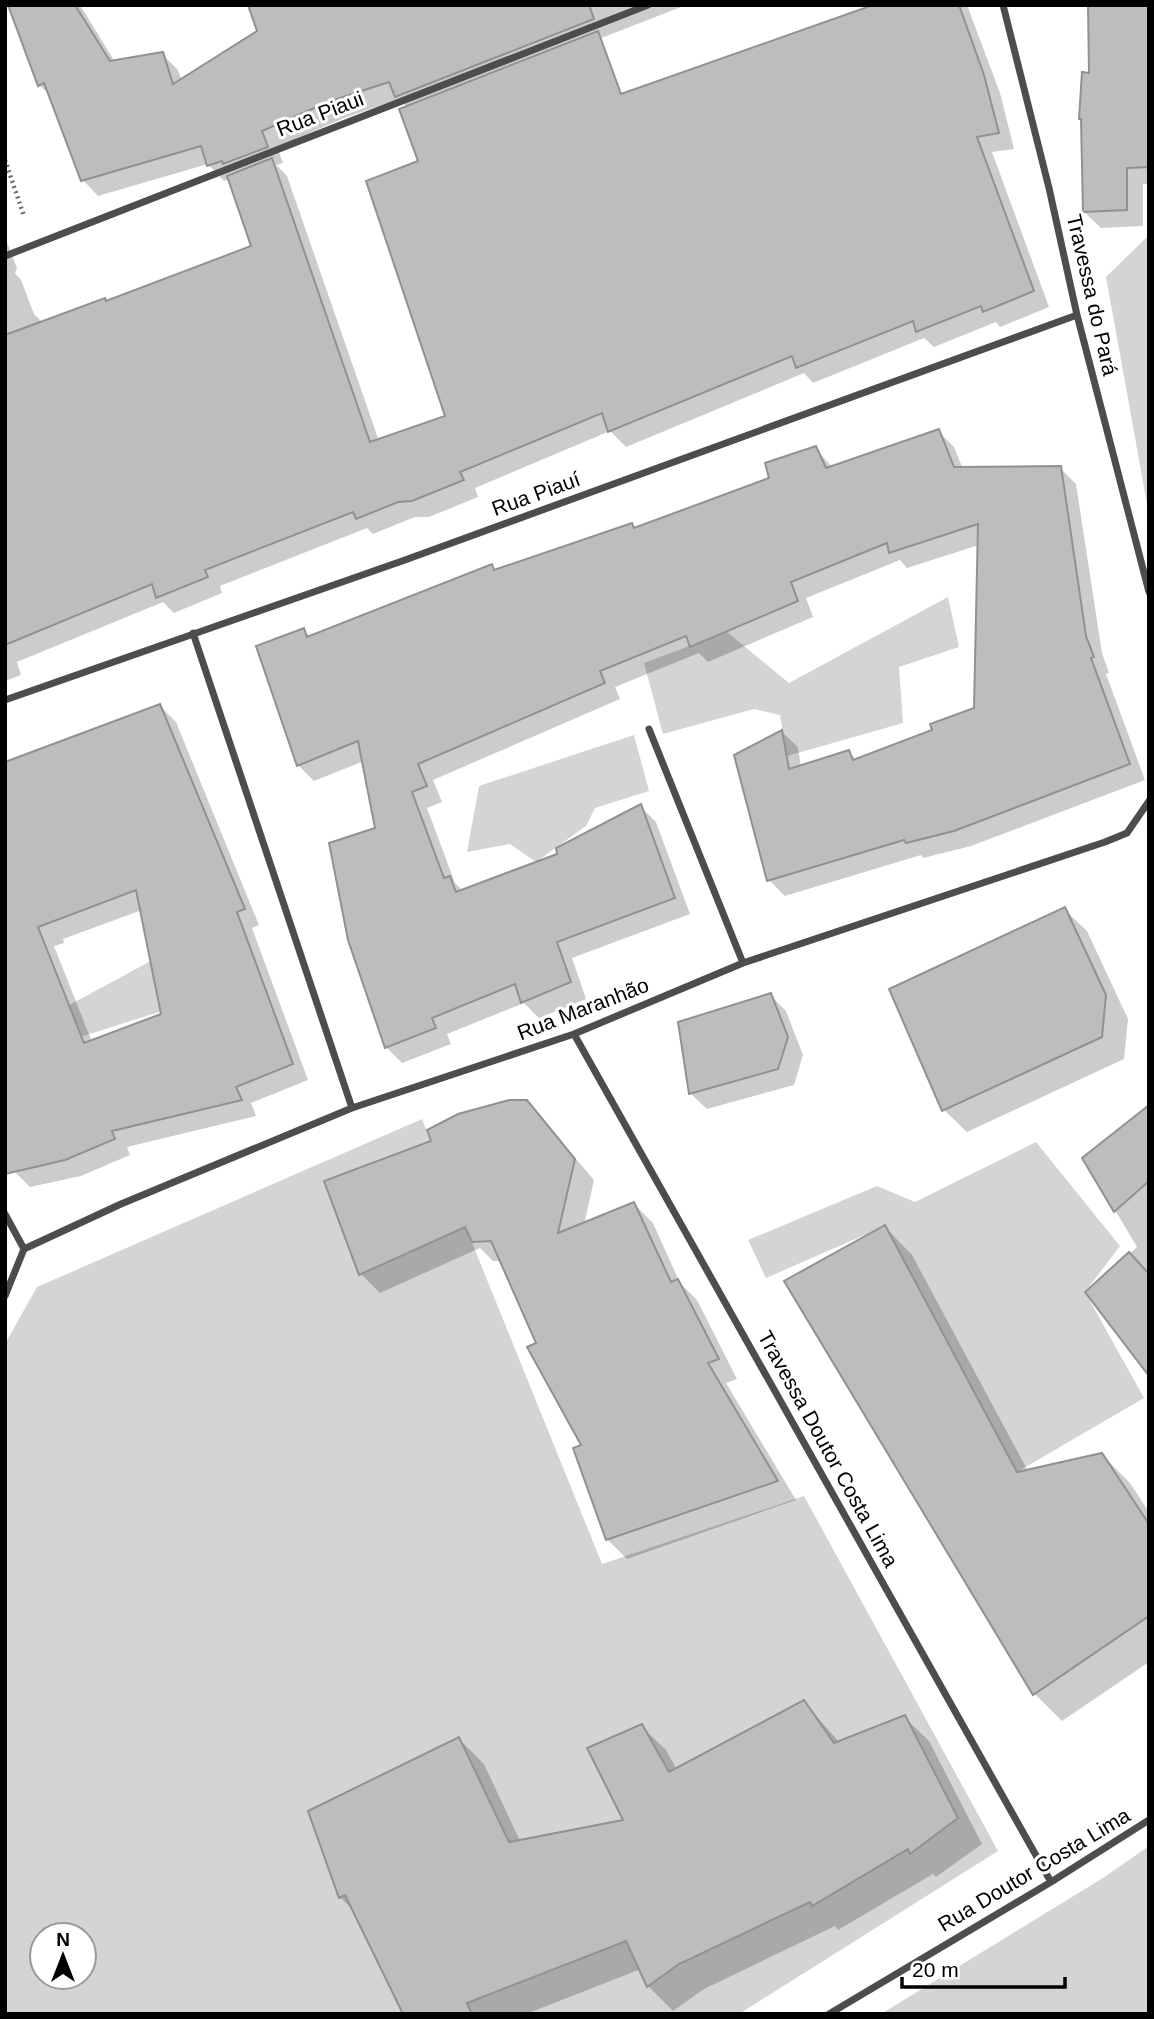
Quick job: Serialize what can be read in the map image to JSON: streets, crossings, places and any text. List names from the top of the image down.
{
  "streets": {
    "street": [
      "Rua Piaui",
      "Travessa do Pará",
      "Rua Piauí",
      "Rua Maranhão",
      "Travessa Doutor Costa Lima",
      "Rua Doutor Costa Lima"
    ]
  },
  "crossings": [
    ["Travessa do Pará", "Rua Piauí"],
    ["Rua Maranhão", "Travessa Doutor Costa Lima"],
    ["Travessa Doutor Costa Lima", "Rua Doutor Costa Lima"]
  ],
  "scale_bar": "20 m",
  "north": "top"
}
